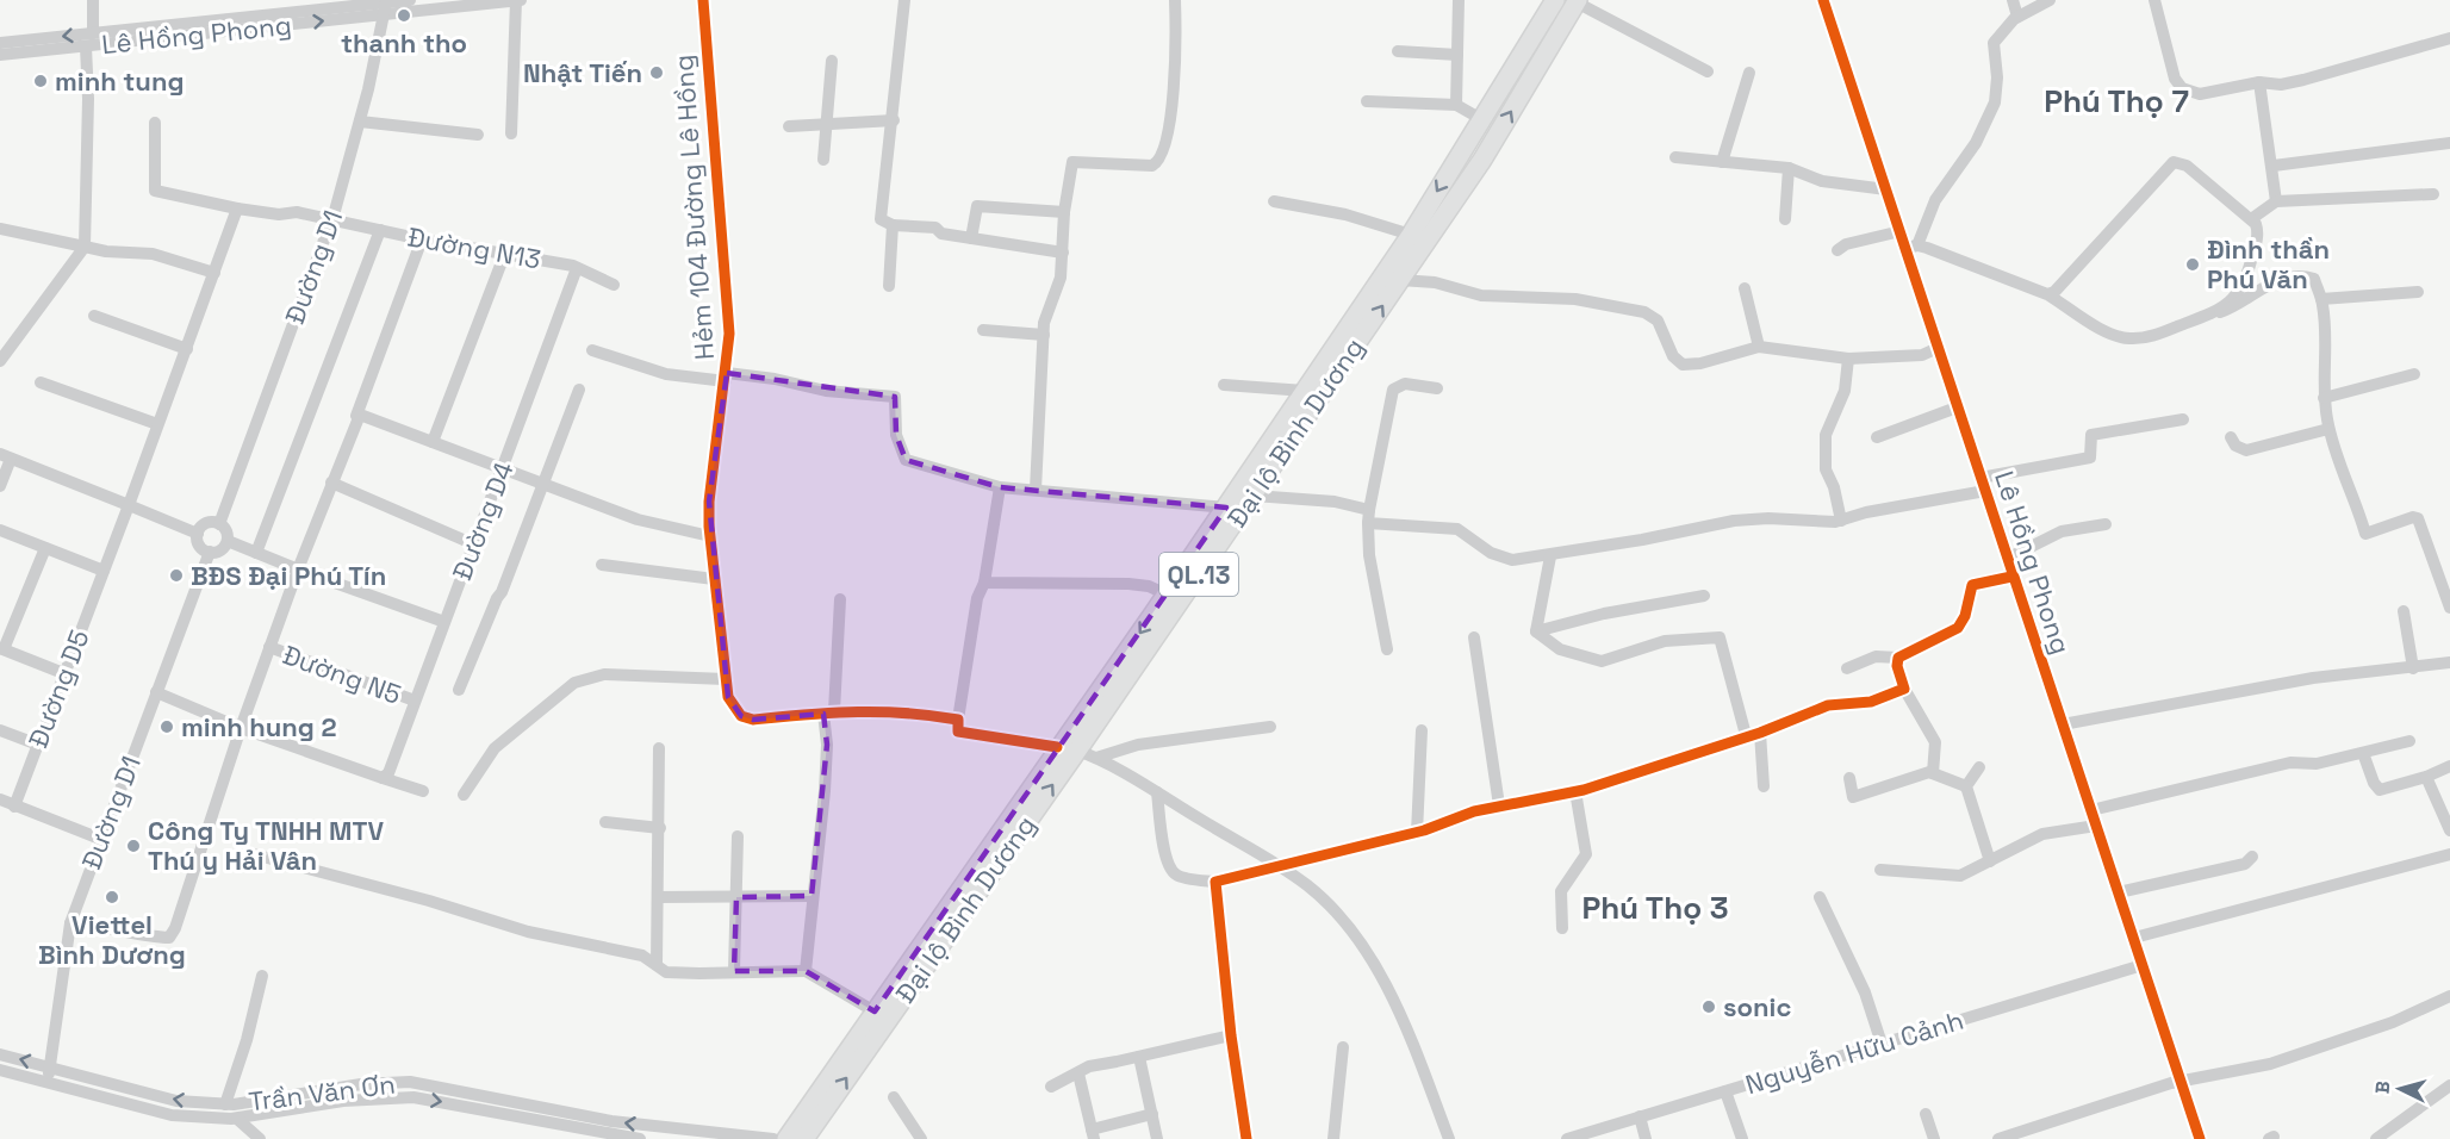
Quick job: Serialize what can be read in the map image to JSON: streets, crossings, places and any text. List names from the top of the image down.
{
  "streets": {
    "highway": ["Đại lộ Bình Dương", "QL.13"],
    "street": [
      "Lê Hồng Phong",
      "Hẻm 104 Đường Lê Hồng",
      "Đường N13",
      "Đường D1",
      "Đường D4",
      "Đường N5",
      "Đường D5",
      "Nguyễn Hữu Cảnh",
      "Trần Văn Ơn"
    ]
  },
  "crossings": [
    ["Lê Hồng Phong", "Đường D1"],
    ["Lê Hồng Phong", "Nguyễn Hữu Cảnh"],
    ["Hẻm 104 Đường Lê Hồng", "Đại lộ Bình Dương"],
    ["Đường N13", "Đường D1"],
    ["Đường N13", "Đường D4"],
    ["Đường N13", "Đường D5"],
    ["Đường D1", "Trần Văn Ơn"],
    ["Đường D4", "Đường N5"]
  ],
  "districts": ["Phú Thọ 7", "Phú Thọ 3"],
  "places": [
    "thanh tho",
    "Nhật Tiến",
    "minh tung",
    "Đình thần Phú Văn",
    "BĐS Đại Phú Tín",
    "minh hung 2",
    "Công Ty TNHH MTV Thú y Hải Vân",
    "Viettel Bình Dương",
    "sonic"
  ],
  "north": "left"
}
